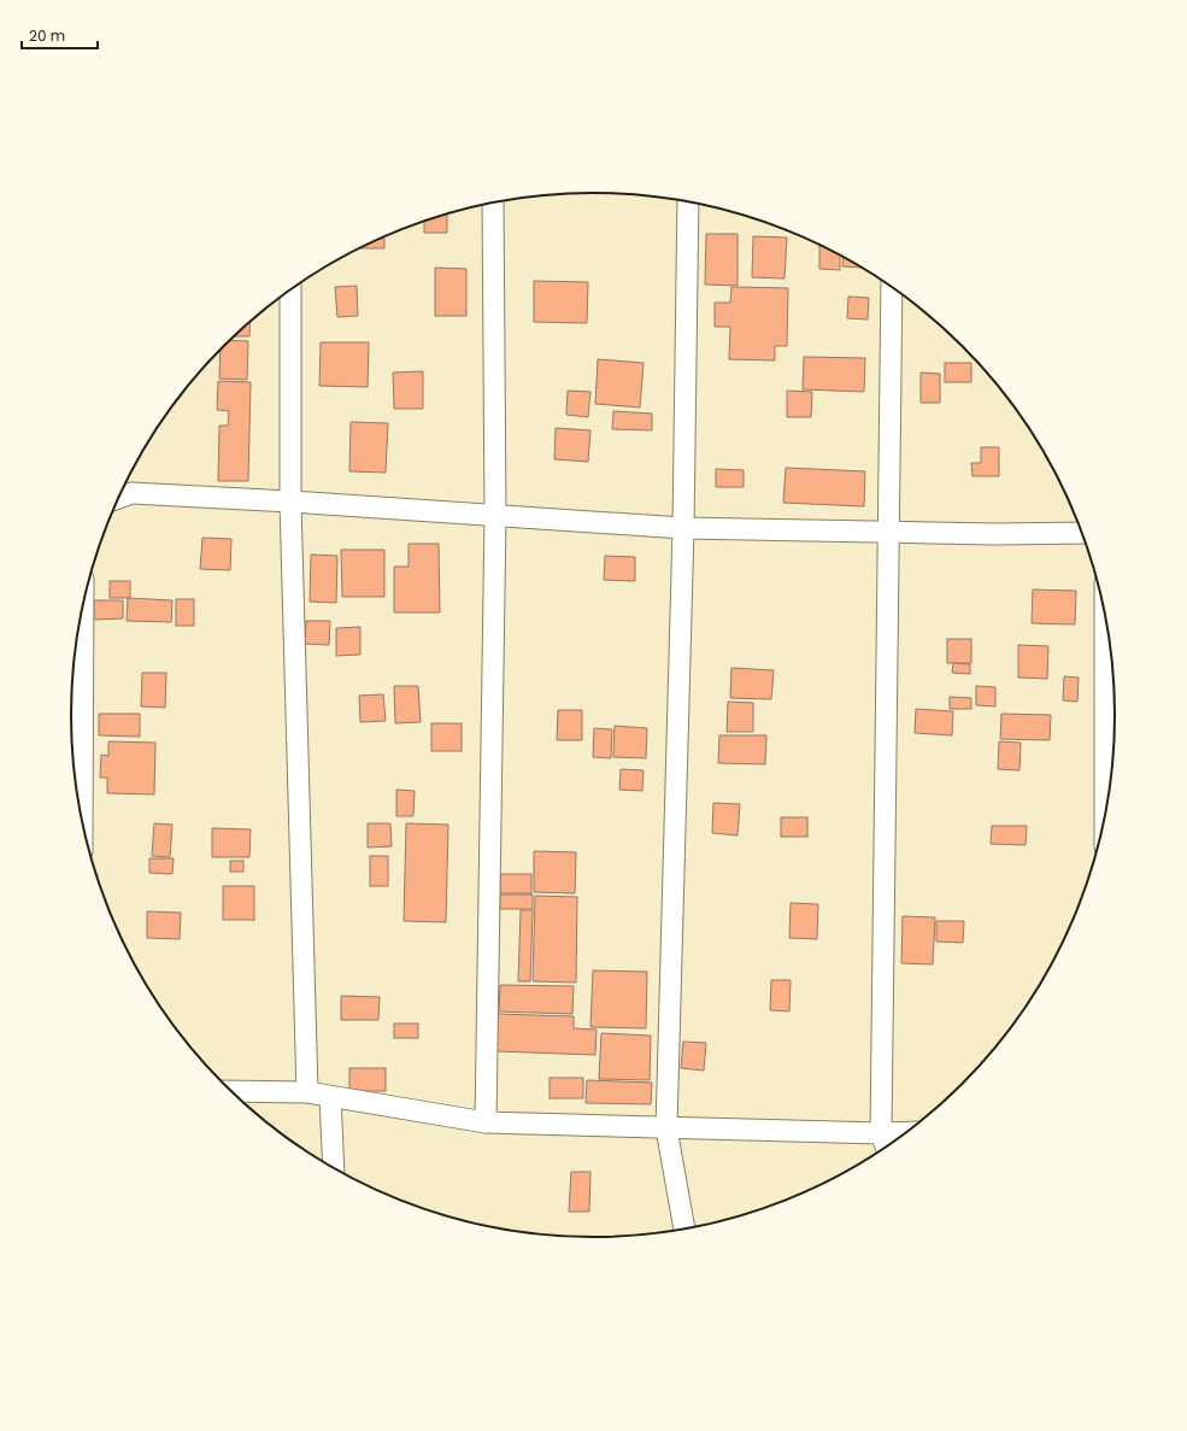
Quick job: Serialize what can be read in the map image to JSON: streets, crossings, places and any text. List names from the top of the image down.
{
  "scale_bar": "20 m"
}
